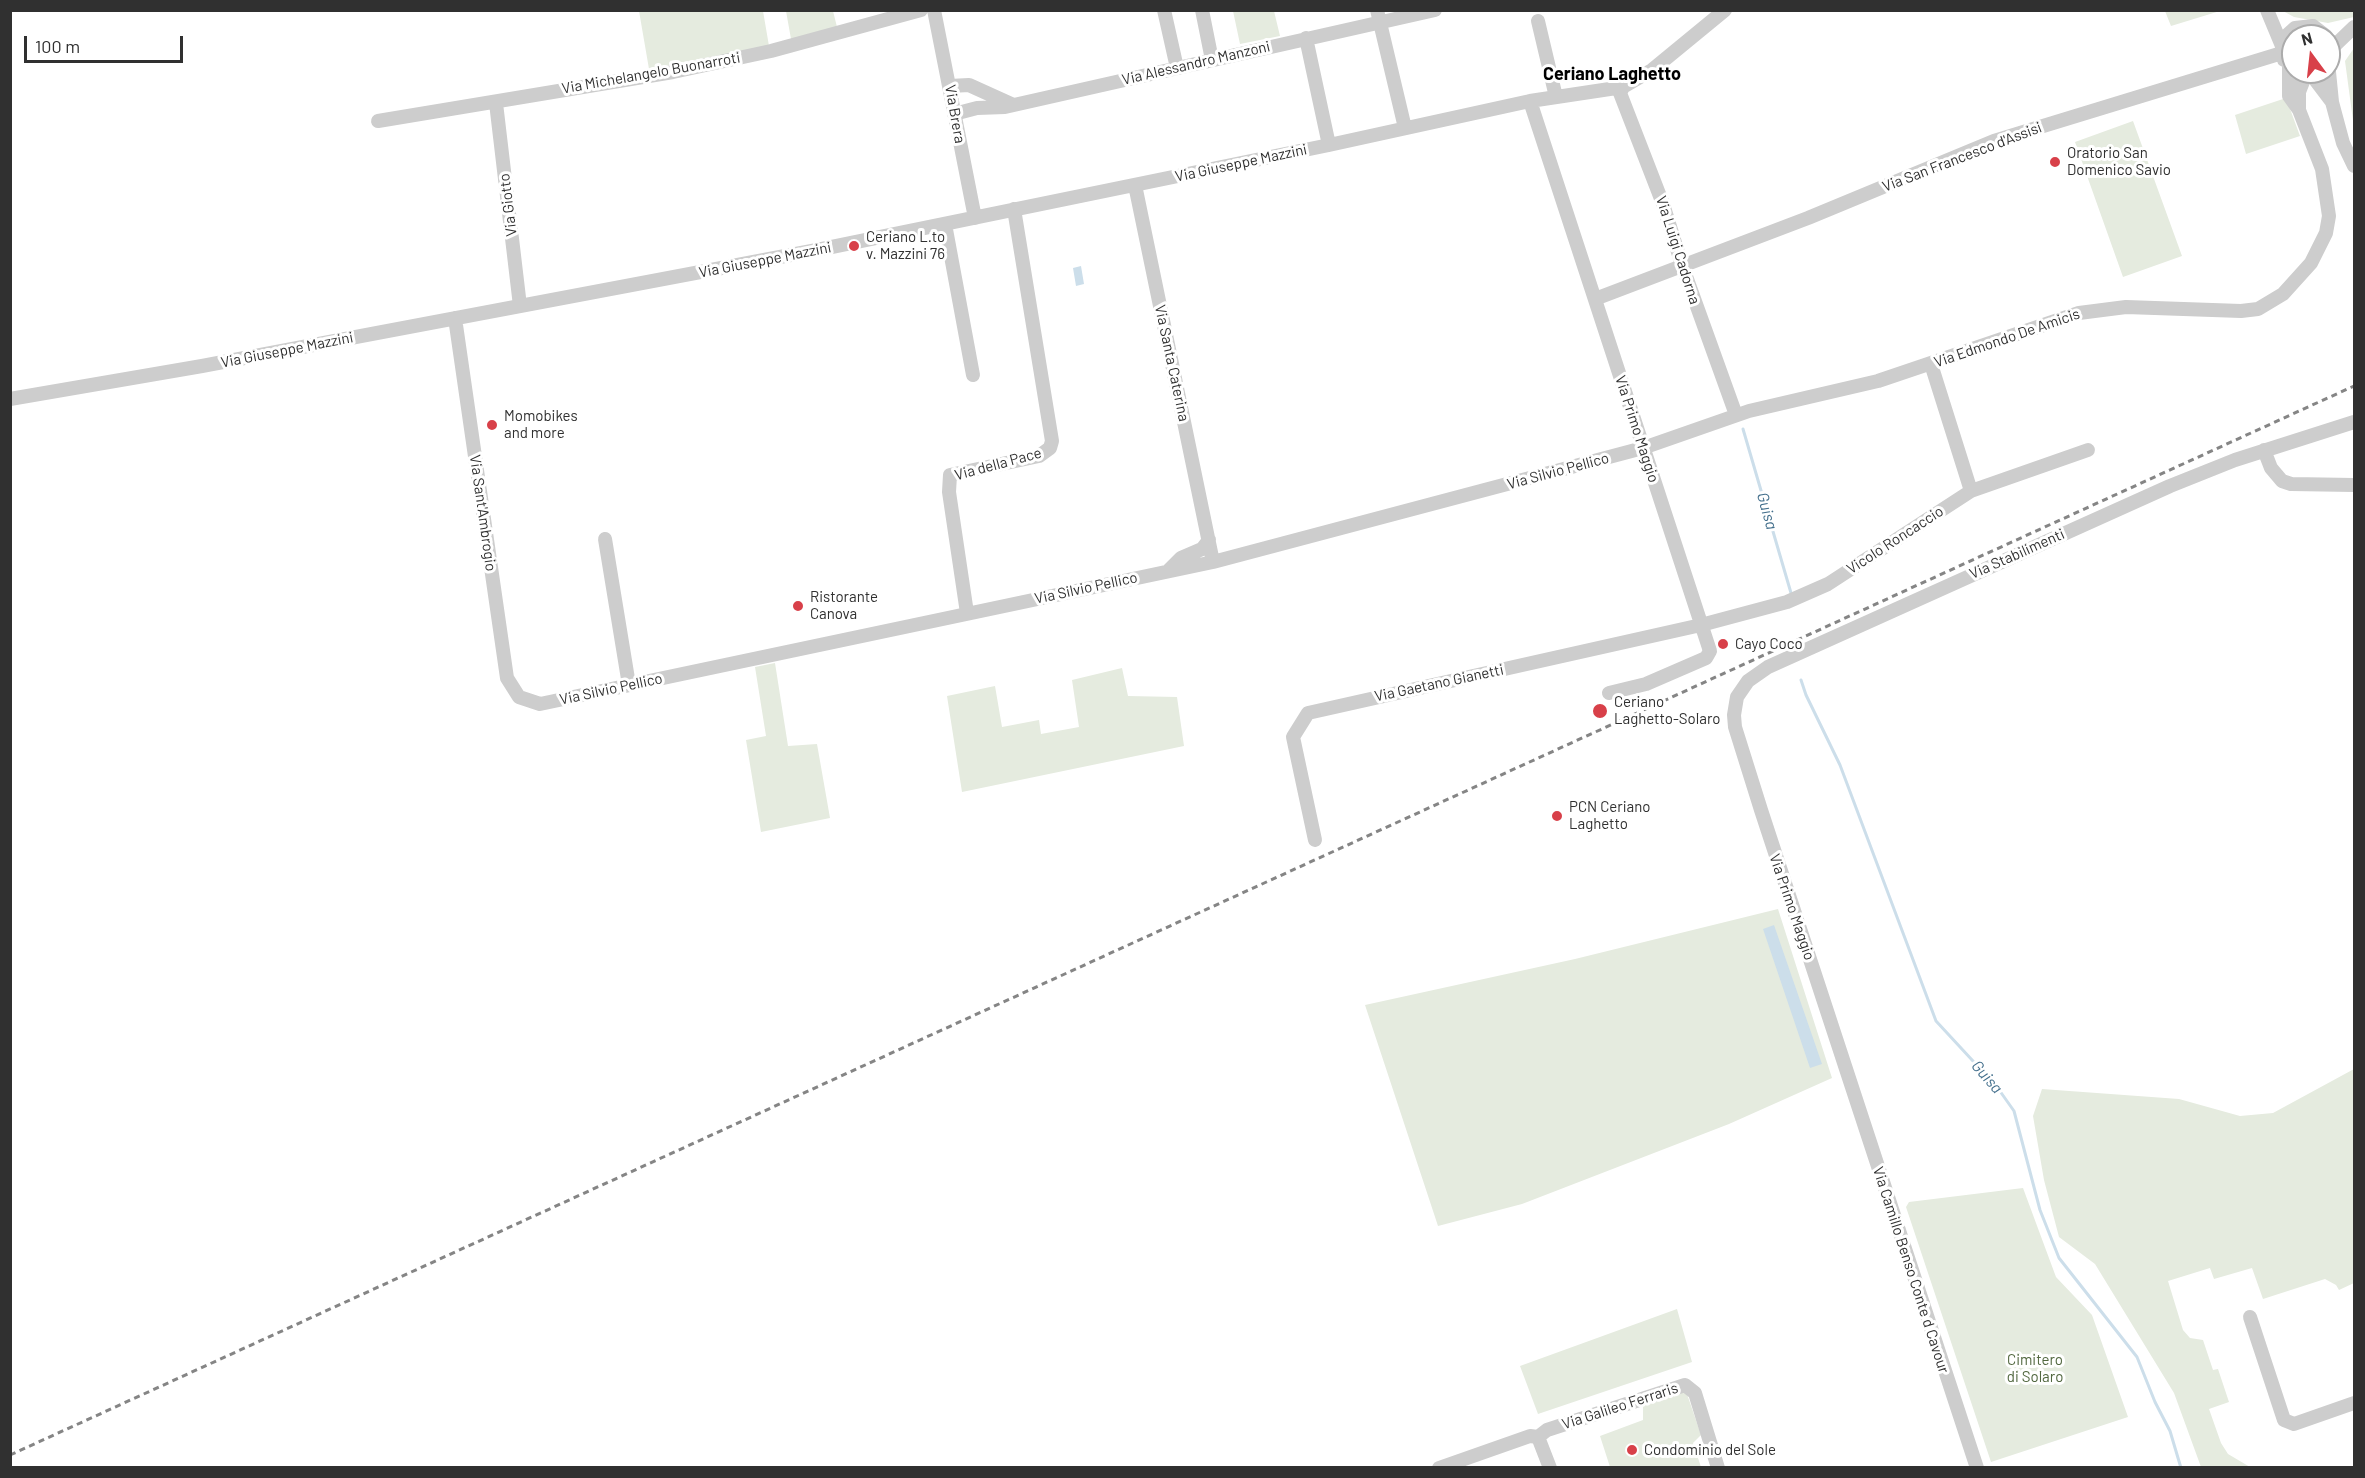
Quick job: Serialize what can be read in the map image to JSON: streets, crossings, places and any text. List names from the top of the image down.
{
  "streets": {
    "street": [
      "Via Alessandro Manzoni",
      "Via Michelangelo Buonarroti",
      "Via Brera",
      "Via San Francesco d'Assisi",
      "Via Giuseppe Mazzini",
      "Via Giotto",
      "Via Luigi Cadorna",
      "Via Edmondo De Amicis",
      "Via Santa Caterina",
      "Via Primo Maggio",
      "Via della Pace",
      "Via Silvio Pellico",
      "Via Sant'Ambrogio",
      "Vicolo Roncaccio",
      "Via Stabilimenti",
      "Via Gaetano Gianetti",
      "Via Camillo Benso Conte d Cavour",
      "Via Galileo Ferraris"
    ]
  },
  "crossings": [
    ["Via Alessandro Manzoni", "Via Brera"],
    ["Via Michelangelo Buonarroti", "Via Giotto"],
    ["Via Brera", "Via Giuseppe Mazzini"],
    ["Via San Francesco d'Assisi", "Via Luigi Cadorna"],
    ["Via San Francesco d'Assisi", "Via Primo Maggio"],
    ["Via Giuseppe Mazzini", "Via Giotto"],
    ["Via Giuseppe Mazzini", "Via Luigi Cadorna"],
    ["Via Giuseppe Mazzini", "Via Santa Caterina"],
    ["Via Giuseppe Mazzini", "Via Primo Maggio"],
    ["Via Giuseppe Mazzini", "Via della Pace"],
    ["Via Giuseppe Mazzini", "Via Sant'Ambrogio"],
    ["Via Luigi Cadorna", "Via Edmondo De Amicis"],
    ["Via Edmondo De Amicis", "Via Primo Maggio"],
    ["Via Edmondo De Amicis", "Via Silvio Pellico"],
    ["Via Santa Caterina", "Via Silvio Pellico"],
    ["Via Primo Maggio", "Via Silvio Pellico"],
    ["Via Primo Maggio", "Vicolo Roncaccio"],
    ["Via Primo Maggio", "Via Stabilimenti"],
    ["Via Primo Maggio", "Via Gaetano Gianetti"],
    ["Via Primo Maggio", "Via Camillo Benso Conte d Cavour"],
    ["Via della Pace", "Via Silvio Pellico"],
    ["Via Silvio Pellico", "Via Sant'Ambrogio"],
    ["Vicolo Roncaccio", "Via Gaetano Gianetti"]
  ],
  "districts": ["Ceriano Laghetto"],
  "water": ["Guisa"],
  "parks": ["Cimitero di Solaro"],
  "places": [
    "Oratorio San Domenico Savio",
    "Ceriano L.to v. Mazzini 76",
    "Momobikes and more",
    "Ristorante Canova",
    "Cayo Coco",
    "Ceriano Laghetto-Solaro",
    "PCN Ceriano Laghetto",
    "Condominio del Sole"
  ],
  "scale_bar": "100 m",
  "north": "top"
}
